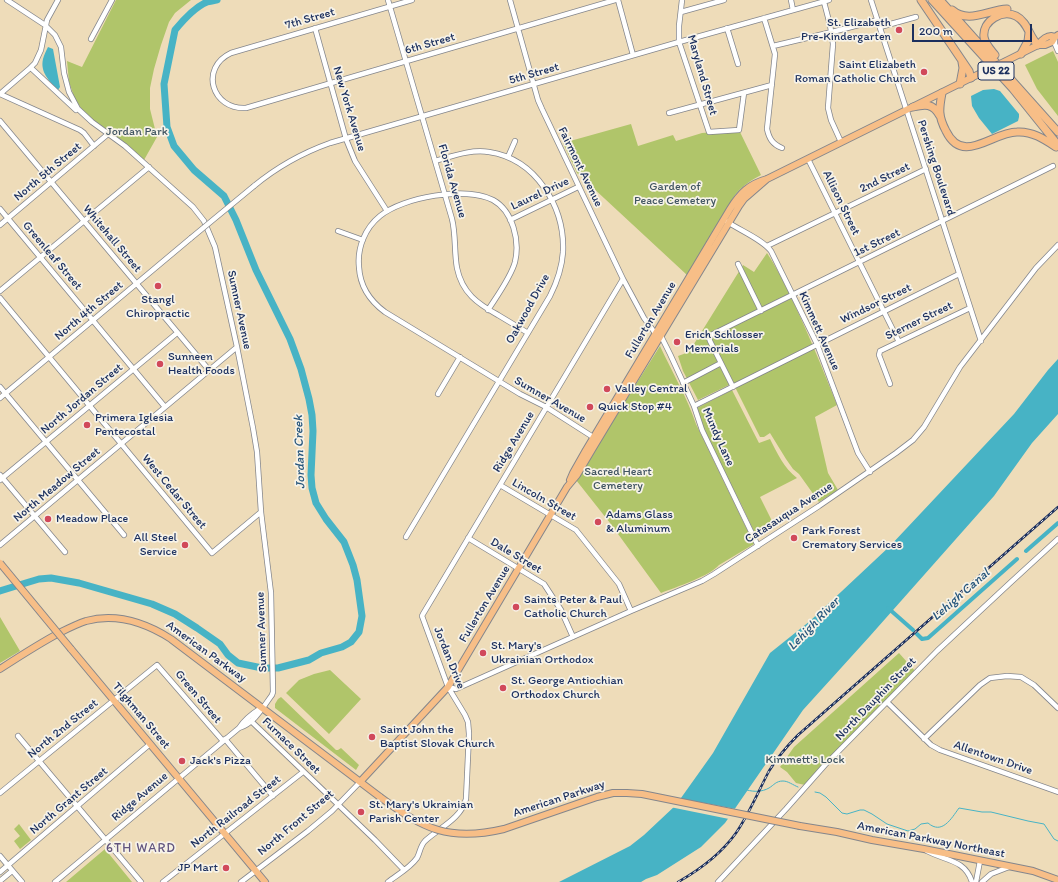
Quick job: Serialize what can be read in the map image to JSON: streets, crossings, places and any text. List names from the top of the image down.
{
  "streets": {
    "highway": ["US 22"],
    "main road": [
      "Fullerton Avenue",
      "American Parkway",
      "Tilghman Street",
      "North Front Street",
      "American Parkway Northeast"
    ],
    "street": [
      "7th Street",
      "6th Street",
      "5th Street",
      "Maryland Street",
      "New York Avenue",
      "Fairmont Avenue",
      "Pershing Boulevard",
      "North 5th Street",
      "2nd Street",
      "Florida Avenue",
      "Laurel Drive",
      "Allison Street",
      "Whitehall Street",
      "1st Street",
      "Greenleaf Street",
      "Windsor Street",
      "Oakwood Drive",
      "Sumner Avenue",
      "North 4th Street",
      "Sterner Street",
      "Kimmett Avenue",
      "North Jordan Street",
      "Mundy Lane",
      "Ridge Avenue",
      "North Meadow Street",
      "West Cedar Street",
      "Lincoln Street",
      "Catasauqua Avenue",
      "Dale Street",
      "Jordan Drive",
      "Green Street",
      "North Dauphin Street",
      "North 2nd Street",
      "Furnace Street",
      "Allentown Drive",
      "North Grant Street",
      "North Railroad Street"
    ]
  },
  "crossings": [
    ["7th Street", "6th Street"],
    ["7th Street", "New York Avenue"],
    ["7th Street", "Florida Avenue"],
    ["6th Street", "New York Avenue"],
    ["6th Street", "Fairmont Avenue"],
    ["6th Street", "Florida Avenue"],
    ["5th Street", "Maryland Street"],
    ["5th Street", "New York Avenue"],
    ["5th Street", "Fairmont Avenue"],
    ["5th Street", "Florida Avenue"],
    ["5th Street", "North 4th Street"],
    ["New York Avenue", "Sumner Avenue"],
    ["Fairmont Avenue", "Laurel Drive"],
    ["Fairmont Avenue", "Fullerton Avenue"],
    ["Fairmont Avenue", "Mundy Lane"],
    ["Fairmont Avenue", "Ridge Avenue"],
    ["Pershing Boulevard", "2nd Street"],
    ["Pershing Boulevard", "1st Street"],
    ["Pershing Boulevard", "Windsor Street"],
    ["Pershing Boulevard", "Fullerton Avenue"],
    ["Pershing Boulevard", "Sterner Street"],
    ["Pershing Boulevard", "Catasauqua Avenue"],
    ["North 5th Street", "Whitehall Street"],
    ["North 5th Street", "Greenleaf Street"],
    ["North 5th Street", "Sumner Avenue"],
    ["2nd Street", "Allison Street"],
    ["2nd Street", "Kimmett Avenue"],
    ["Florida Avenue", "Oakwood Drive"],
    ["Florida Avenue", "Sumner Avenue"],
    ["Laurel Drive", "Oakwood Drive"],
    ["Laurel Drive", "Sumner Avenue"],
    ["Allison Street", "1st Street"],
    ["Allison Street", "Windsor Street"],
    ["Allison Street", "Fullerton Avenue"],
    ["Allison Street", "Sterner Street"],
    ["Whitehall Street", "North 4th Street"],
    ["Whitehall Street", "North Jordan Street"],
    ["Whitehall Street", "North Meadow Street"],
    ["1st Street", "Kimmett Avenue"],
    ["Greenleaf Street", "North 4th Street"],
    ["Greenleaf Street", "North Jordan Street"],
    ["Greenleaf Street", "North Meadow Street"],
    ["Windsor Street", "Kimmett Avenue"],
    ["Windsor Street", "Mundy Lane"],
    ["Oakwood Drive", "Sumner Avenue"],
    ["Sumner Avenue", "Fullerton Avenue"],
    ["Sumner Avenue", "Ridge Avenue"],
    ["Sumner Avenue", "North Meadow Street"],
    ["Sumner Avenue", "West Cedar Street"],
    ["Sumner Avenue", "American Parkway"],
    ["North 4th Street", "West Cedar Street"],
    ["Fullerton Avenue", "Kimmett Avenue"],
    ["Fullerton Avenue", "Mundy Lane"],
    ["Fullerton Avenue", "Lincoln Street"],
    ["Fullerton Avenue", "Catasauqua Avenue"],
    ["Fullerton Avenue", "Dale Street"],
    ["Fullerton Avenue", "Jordan Drive"],
    ["Fullerton Avenue", "North Front Street"],
    ["Kimmett Avenue", "Catasauqua Avenue"],
    ["North Jordan Street", "West Cedar Street"],
    ["Mundy Lane", "Catasauqua Avenue"],
    ["Ridge Avenue", "Lincoln Street"],
    ["Ridge Avenue", "Dale Street"],
    ["Ridge Avenue", "American Parkway"],
    ["Ridge Avenue", "Jordan Drive"],
    ["Ridge Avenue", "Green Street"],
    ["Ridge Avenue", "Tilghman Street"],
    ["Ridge Avenue", "Furnace Street"],
    ["North Meadow Street", "West Cedar Street"],
    ["Lincoln Street", "Catasauqua Avenue"],
    ["Catasauqua Avenue", "Dale Street"],
    ["Catasauqua Avenue", "Jordan Drive"],
    ["American Parkway", "North Front Street"],
    ["American Parkway", "American Parkway Northeast"],
    ["Jordan Drive", "Furnace Street"],
    ["Green Street", "North 2nd Street"],
    ["Green Street", "North Railroad Street"],
    ["North Dauphin Street", "Allentown Drive"],
    ["Tilghman Street", "North 2nd Street"],
    ["Tilghman Street", "North Grant Street"],
    ["Tilghman Street", "North Railroad Street"],
    ["Tilghman Street", "North Front Street"],
    ["Furnace Street", "North Railroad Street"],
    ["Furnace Street", "North Front Street"]
  ],
  "districts": ["6TH WARD"],
  "water": ["Jordan Creek", "Lehigh Canal", "Lehigh River"],
  "parks": [
    "Jordan Park",
    "Garden of Peace Cemetery",
    "Sacred Heart Cemetery",
    "Kimmett's Lock"
  ],
  "places": [
    "St. Elizabeth Pre-Kindergarten",
    "Saint Elizabeth Roman Catholic Church",
    "Stangl Chiropractic",
    "Erich Schlosser Memorials",
    "Sunneen Health Foods",
    "Valley Central",
    "Quick Stop #4",
    "Primera Iglesia Pentecostal",
    "Meadow Place",
    "Adams Glass & Aluminum",
    "Park Forest Crematory Services",
    "All Steel Service",
    "Saints Peter & Paul Catholic Church",
    "St. Mary's Ukrainian Orthodox",
    "St. George Antiochian Orthodox Church",
    "Saint John the Baptist Slovak Church",
    "Jack's Pizza",
    "St. Mary's Ukrainian Parish Center",
    "JP Mart"
  ],
  "scale_bar": "200 m"
}
